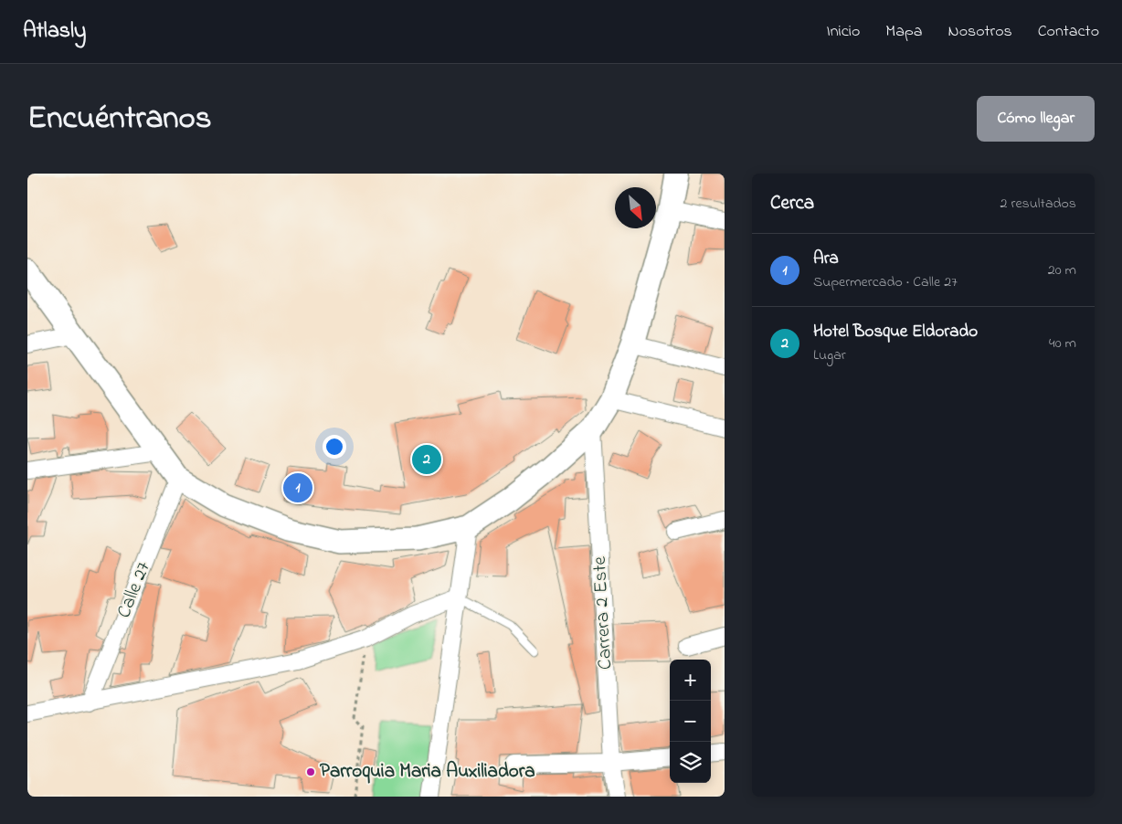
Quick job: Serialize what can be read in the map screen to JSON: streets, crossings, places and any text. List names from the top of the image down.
{
  "streets": {
    "street": ["Calle 27", "Carrera 2 Este"]
  },
  "places": ["Parroquia Maria Auxiliadora"],
  "north": "bottom right",
  "page": {
    "header": "Atlasly",
    "nav": [
      "Inicio",
      "Mapa",
      "Nosotros",
      "Contacto"
    ],
    "title": "Encuéntranos",
    "buttons": "Cómo llegar",
    "heading": ["Cerca", "2 resultados"],
    "list": [
      {
        "mark": "1",
        "name": "Ara",
        "note": "Supermercado · Calle 27",
        "value": "20 m"
      },
      {
        "mark": "2",
        "name": "Hotel Bosque Eldorado",
        "note": "Lugar",
        "value": "40 m"
      }
    ],
    "pins": ["2", "1"],
    "map_buttons": ["+", "−"]
  }
}
